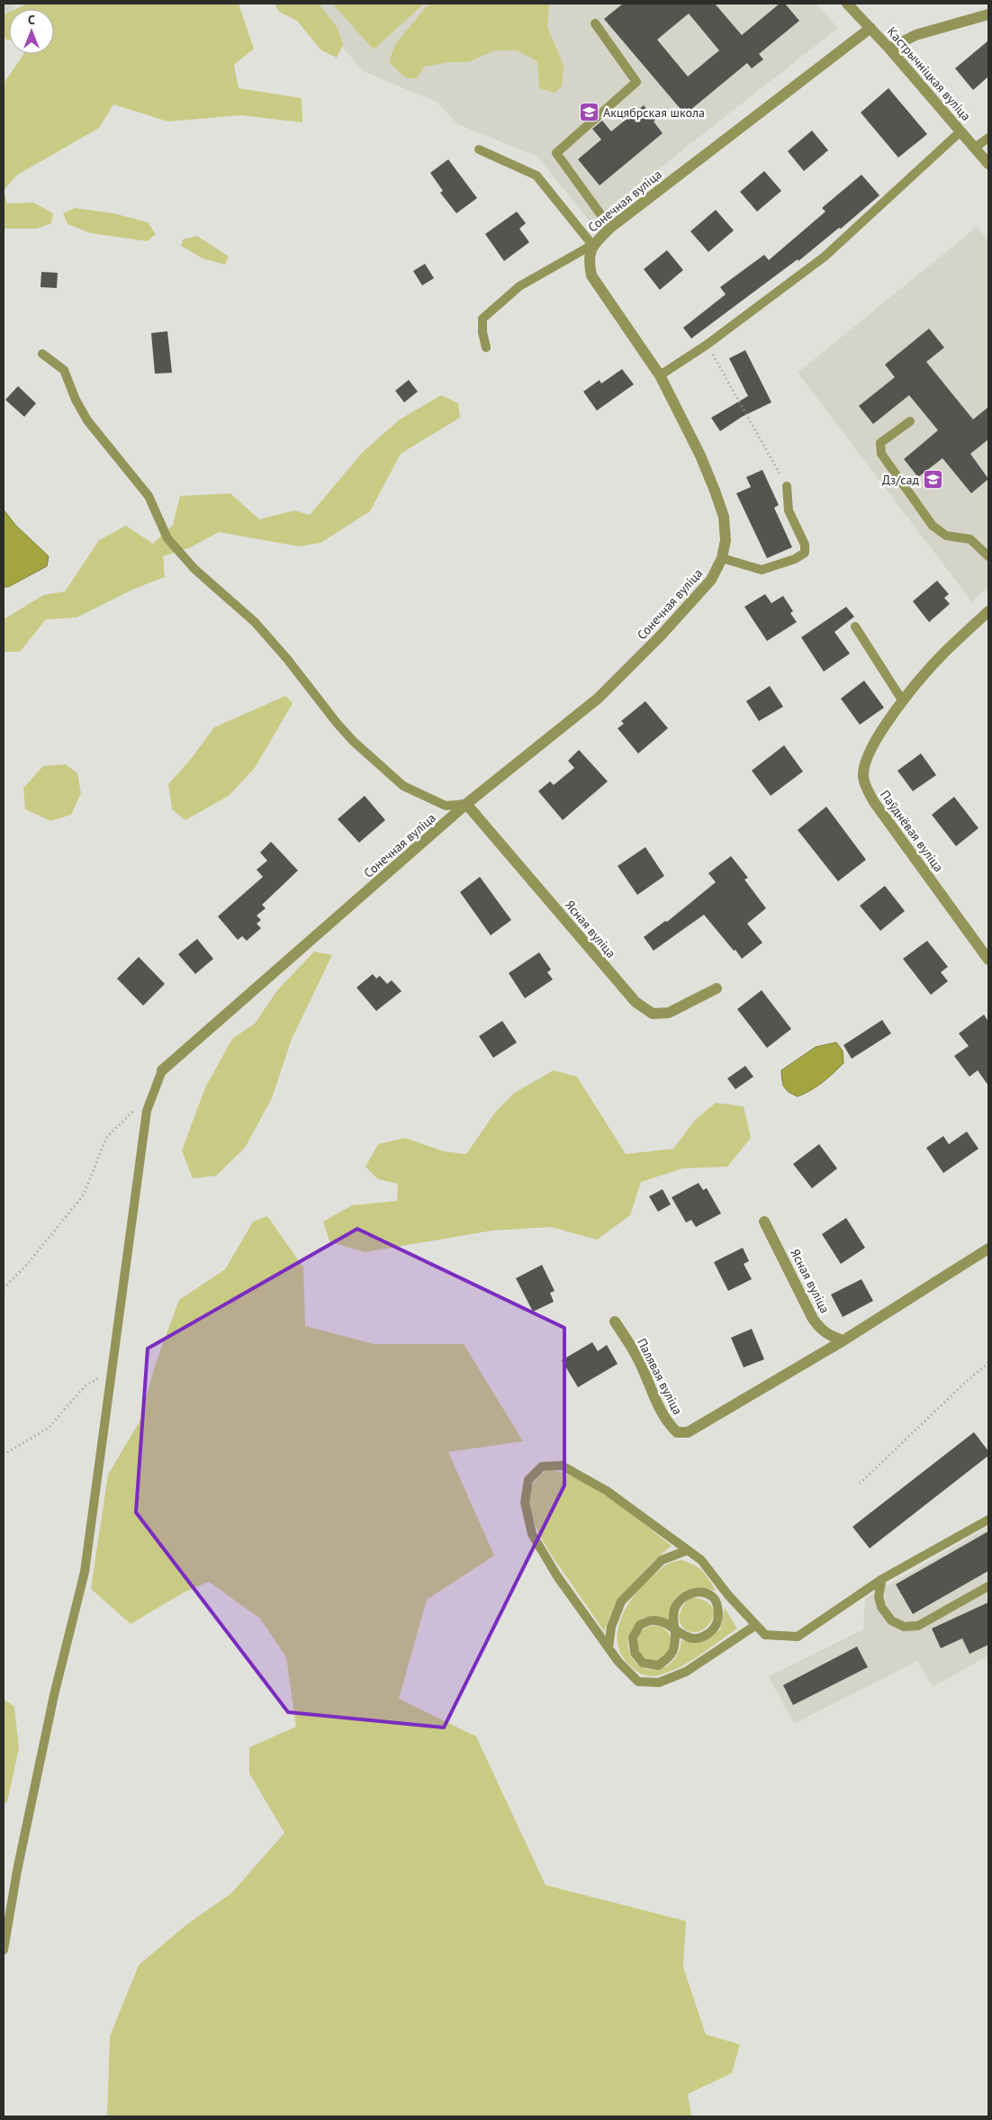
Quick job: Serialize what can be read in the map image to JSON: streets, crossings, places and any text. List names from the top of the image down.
{
  "streets": {
    "street": [
      "Кастрычніцкая вуліца",
      "Сонечная вуліца",
      "Паўднёвая вуліца",
      "Ясная вуліца",
      "Палявая вуліца"
    ]
  },
  "crossings": [
    ["Кастрычніцкая вуліца", "Сонечная вуліца"],
    ["Сонечная вуліца", "Ясная вуліца"],
    ["Ясная вуліца", "Палявая вуліца"]
  ],
  "places": {
    "school or university": ["Акцябрская школа", "Дз/сад"]
  },
  "north": "top"
}
